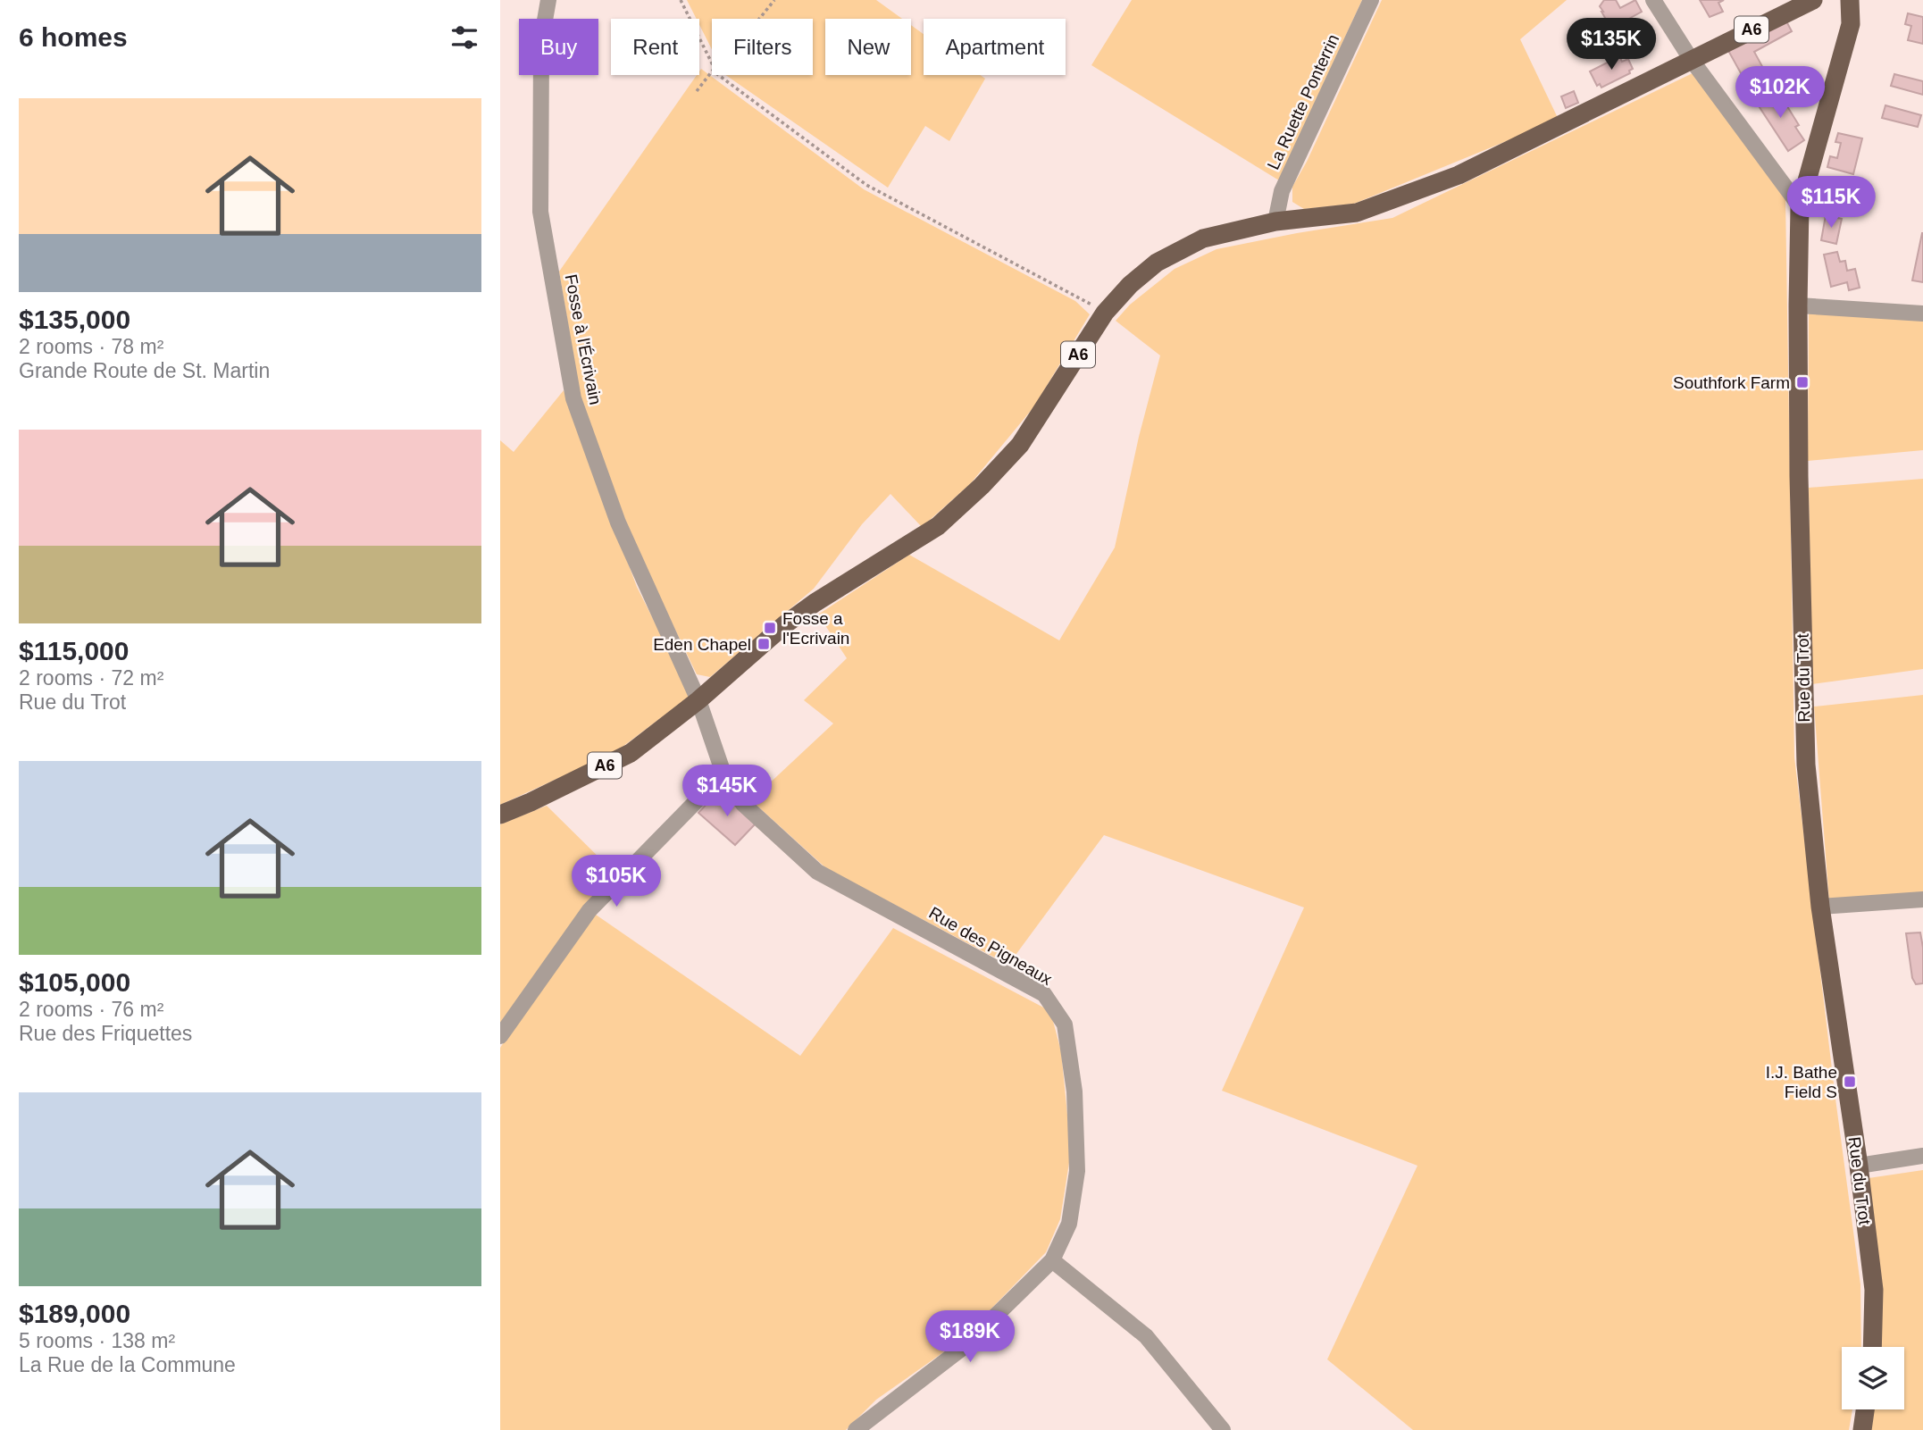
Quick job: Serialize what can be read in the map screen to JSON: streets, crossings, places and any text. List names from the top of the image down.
{
  "streets": {
    "main road": ["A6", "Rue du Trot"],
    "street": ["La Ruette Ponterrin", "Fosse à l'Écrivain", "Rue des Pigneaux"]
  },
  "crossings": [
    ["A6", "La Ruette Ponterrin"],
    ["A6", "Fosse à l'Écrivain"],
    ["A6", "Rue des Pigneaux"],
    ["Fosse à l'Écrivain", "Rue des Pigneaux"]
  ],
  "places": {
    "transit": [
      "Southfork Farm",
      "Fosse a l'Ecrivain",
      "Eden Chapel",
      "I.J. Bathe Field S"
    ]
  },
  "page": {
    "heading": "6 homes",
    "price": [
      "$135K",
      "$102K",
      "$115K",
      "$145K",
      "$105K",
      "$189K"
    ],
    "chip": [
      "Buy",
      "Rent",
      "Filters",
      "New",
      "Apartment"
    ],
    "list": [
      {
        "name": "$135,000",
        "note": "2 rooms · 78 m² · Grande Route de St. Martin"
      },
      {
        "name": "$115,000",
        "note": "2 rooms · 72 m² · Rue du Trot"
      },
      {
        "name": "$105,000",
        "note": "2 rooms · 76 m² · Rue des Friquettes"
      },
      {
        "name": "$189,000",
        "note": "5 rooms · 138 m² · La Rue de la Commune"
      }
    ]
  }
}
